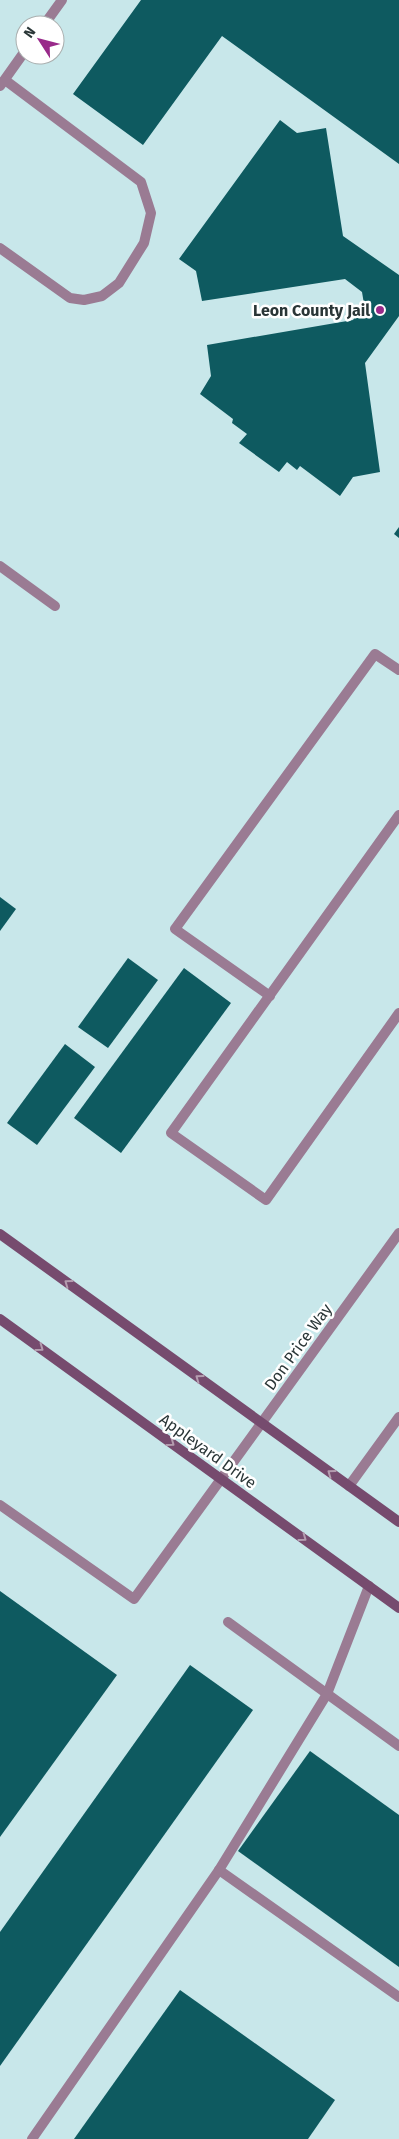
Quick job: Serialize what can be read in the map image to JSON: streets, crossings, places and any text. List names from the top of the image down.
{
  "streets": {
    "street": ["Don Price Way", "Appleyard Drive"]
  },
  "crossings": [
    ["Don Price Way", "Appleyard Drive"]
  ],
  "places": ["Leon County Jail"],
  "north": "top left"
}
